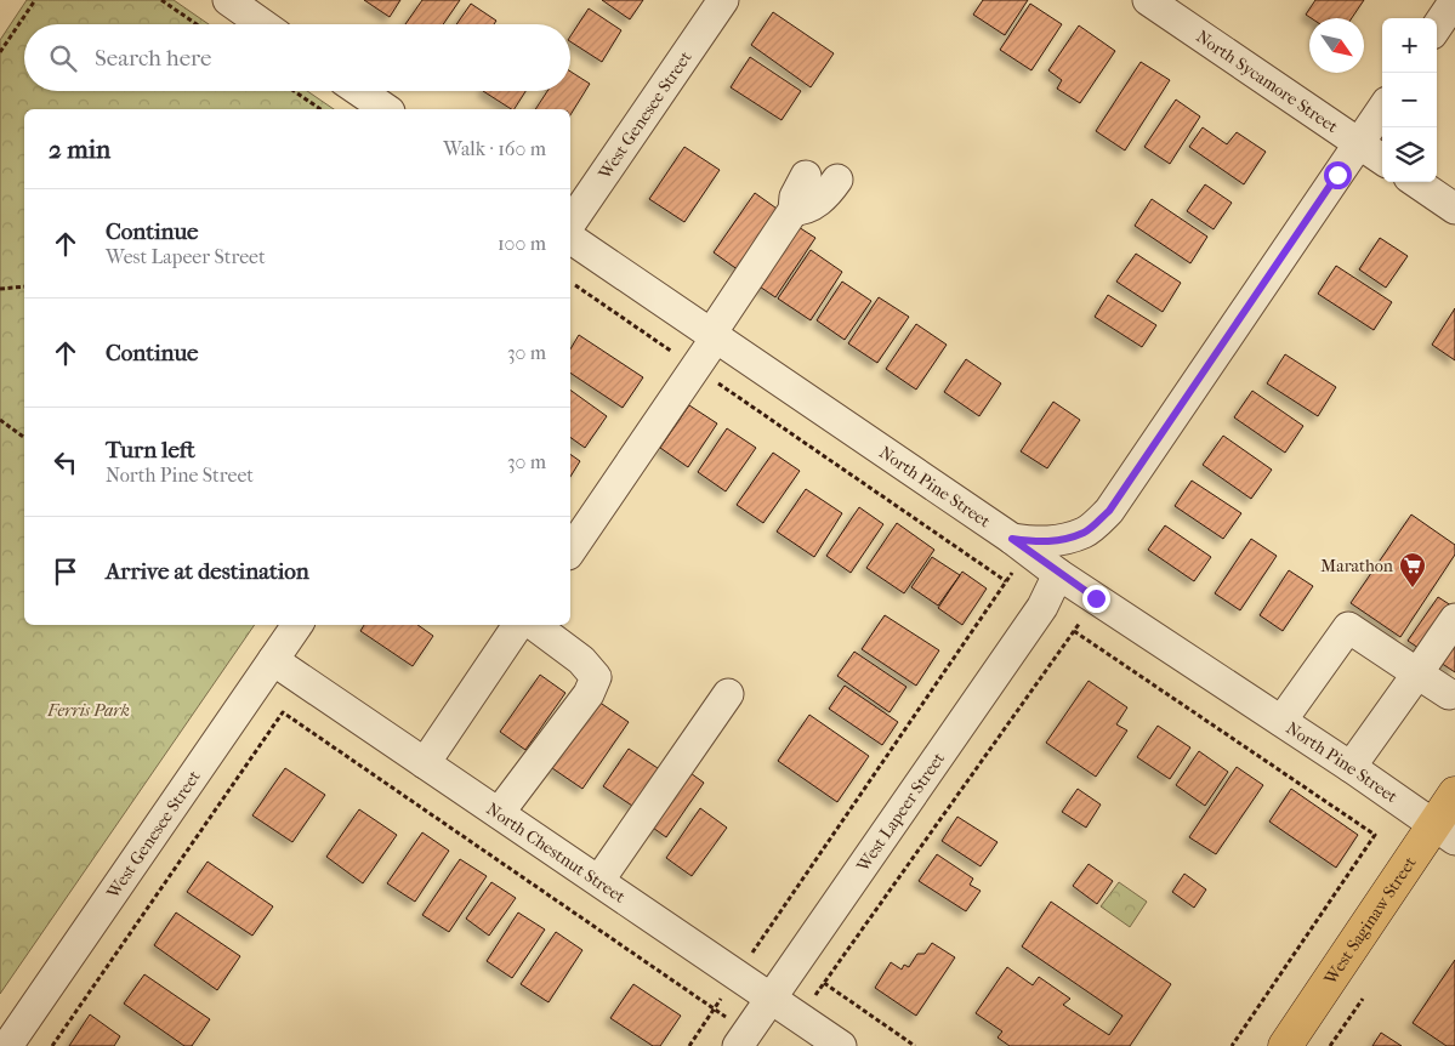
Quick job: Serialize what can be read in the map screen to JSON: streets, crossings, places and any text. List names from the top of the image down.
{
  "streets": {
    "main road": ["West Saginaw Street"],
    "street": [
      "North Sycamore Street",
      "West Genesee Street",
      "North Pine Street",
      "West Lapeer Street",
      "North Chestnut Street"
    ]
  },
  "crossings": [
    ["West Genesee Street", "North Chestnut Street"],
    ["North Pine Street", "West Lapeer Street"],
    ["North Pine Street", "West Saginaw Street"],
    ["West Lapeer Street", "North Chestnut Street"]
  ],
  "parks": ["Ferris Park"],
  "places": {
    "supermarket": ["Marathon"]
  },
  "north": "bottom right",
  "page": {
    "map_buttons": ["+", "−"],
    "search": "Search here",
    "heading": ["2 min", "Walk · 160 m"],
    "list": [
      ["Continue", "West Lapeer Street", "100 m"],
      ["Continue", "30 m"],
      ["Turn left", "North Pine Street", "30 m"],
      "Arrive at destination"
    ]
  }
}
